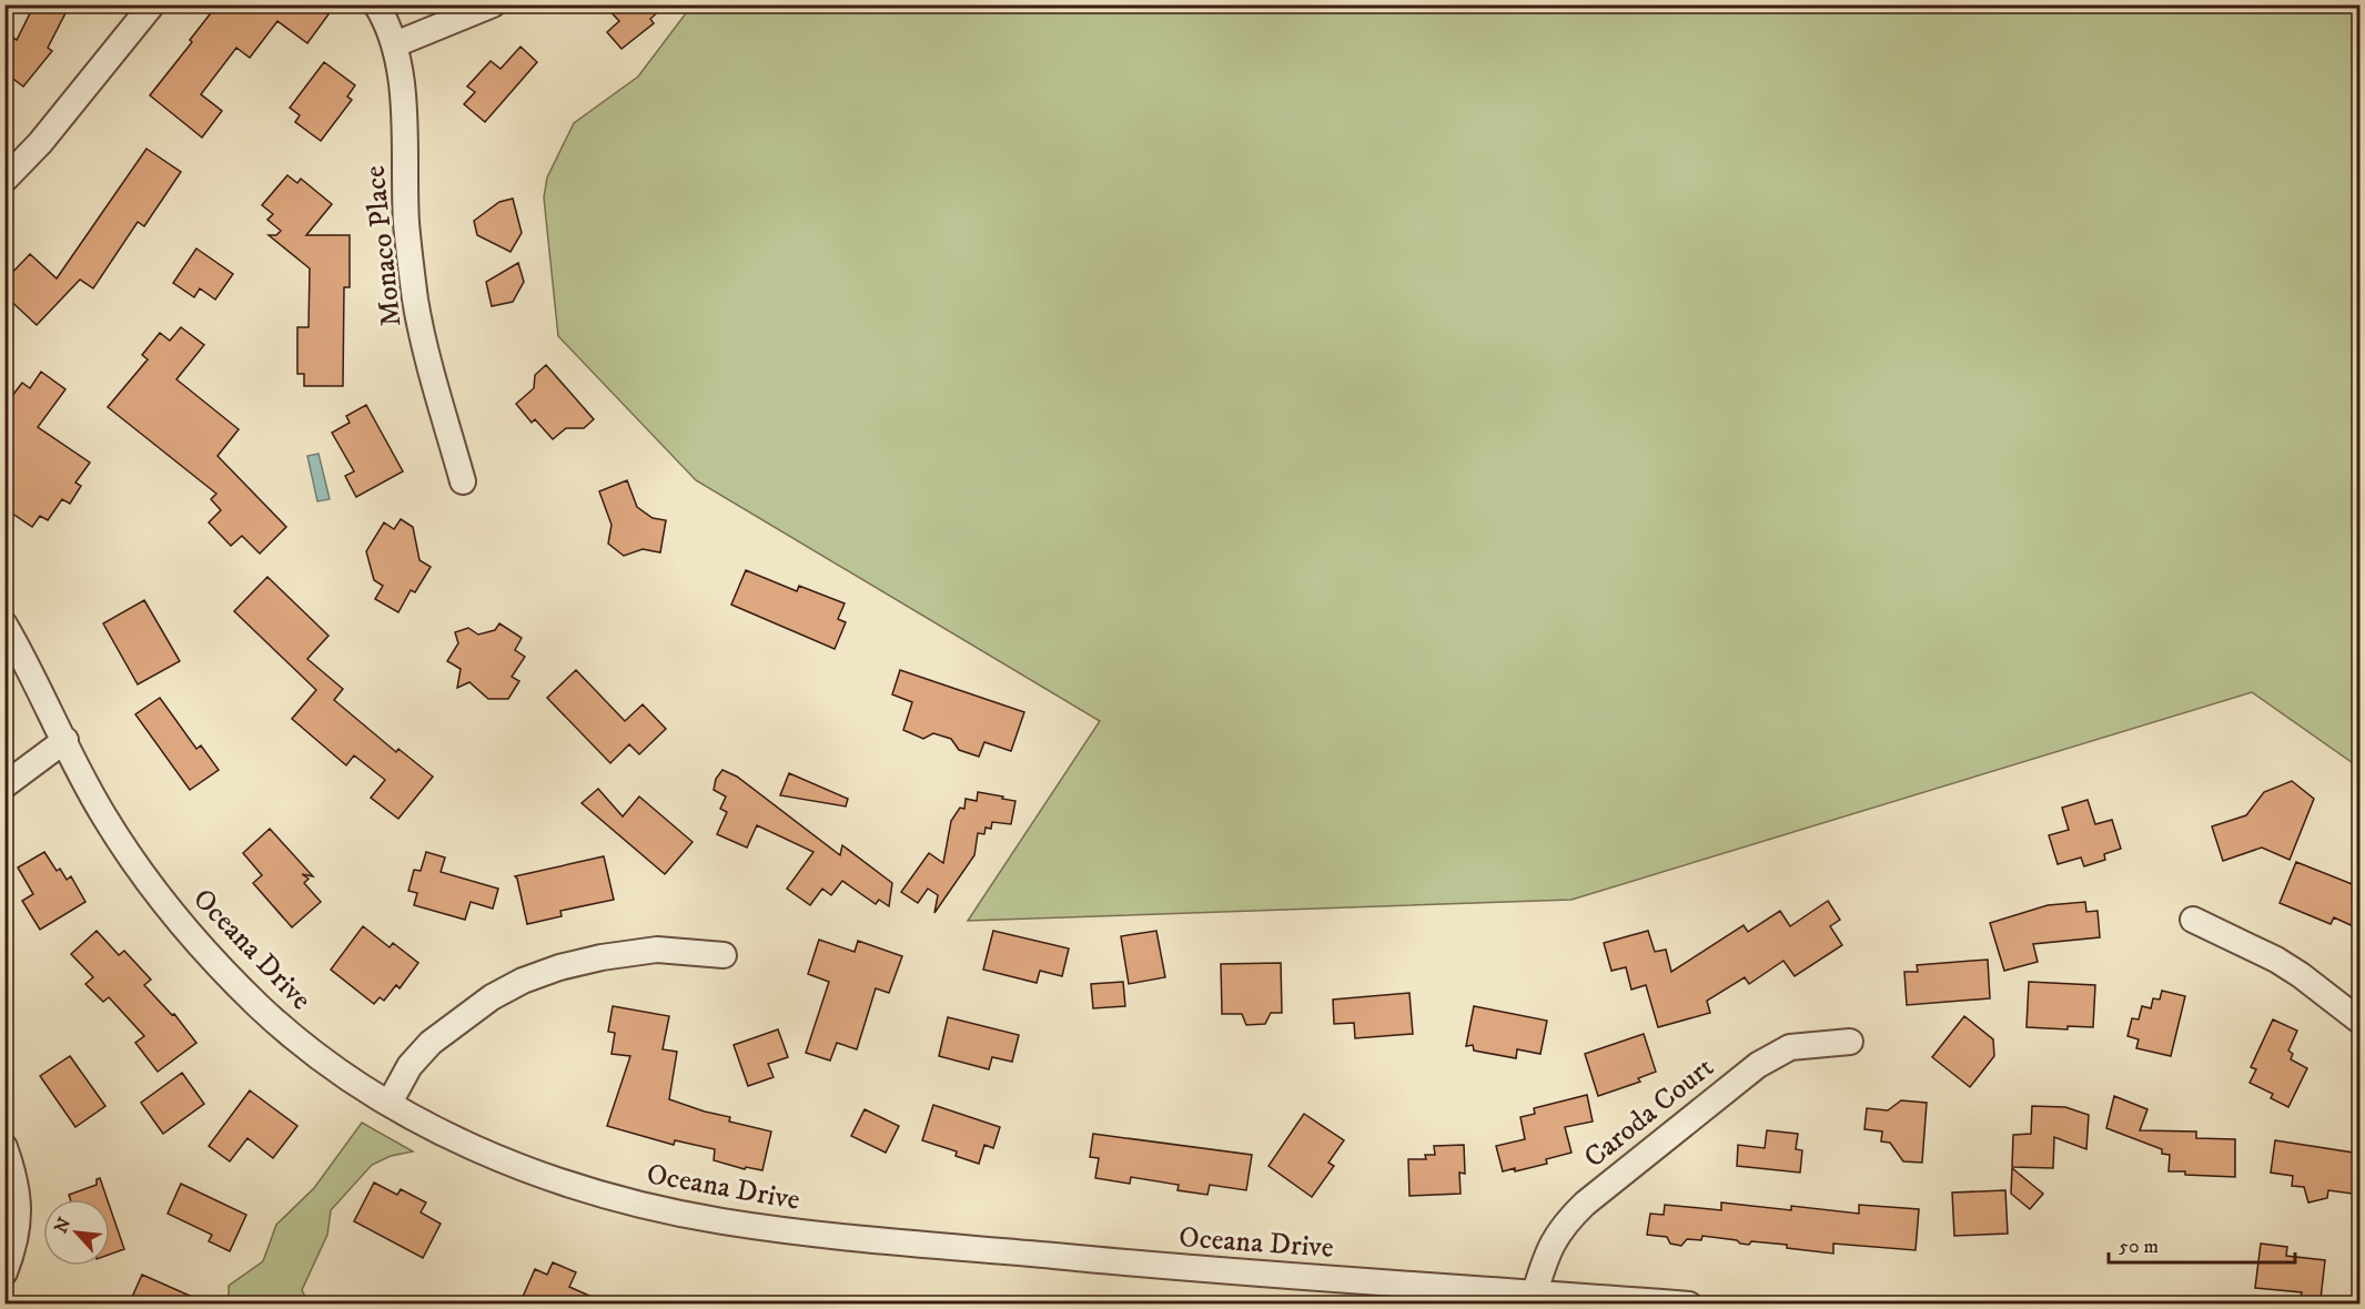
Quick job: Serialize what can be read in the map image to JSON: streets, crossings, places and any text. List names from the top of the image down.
{
  "streets": {
    "street": ["Monaco Place", "Oceana Drive", "Caroda Court"]
  },
  "crossings": [
    ["Oceana Drive", "Caroda Court"]
  ],
  "scale_bar": "50 m",
  "north": "top left"
}
